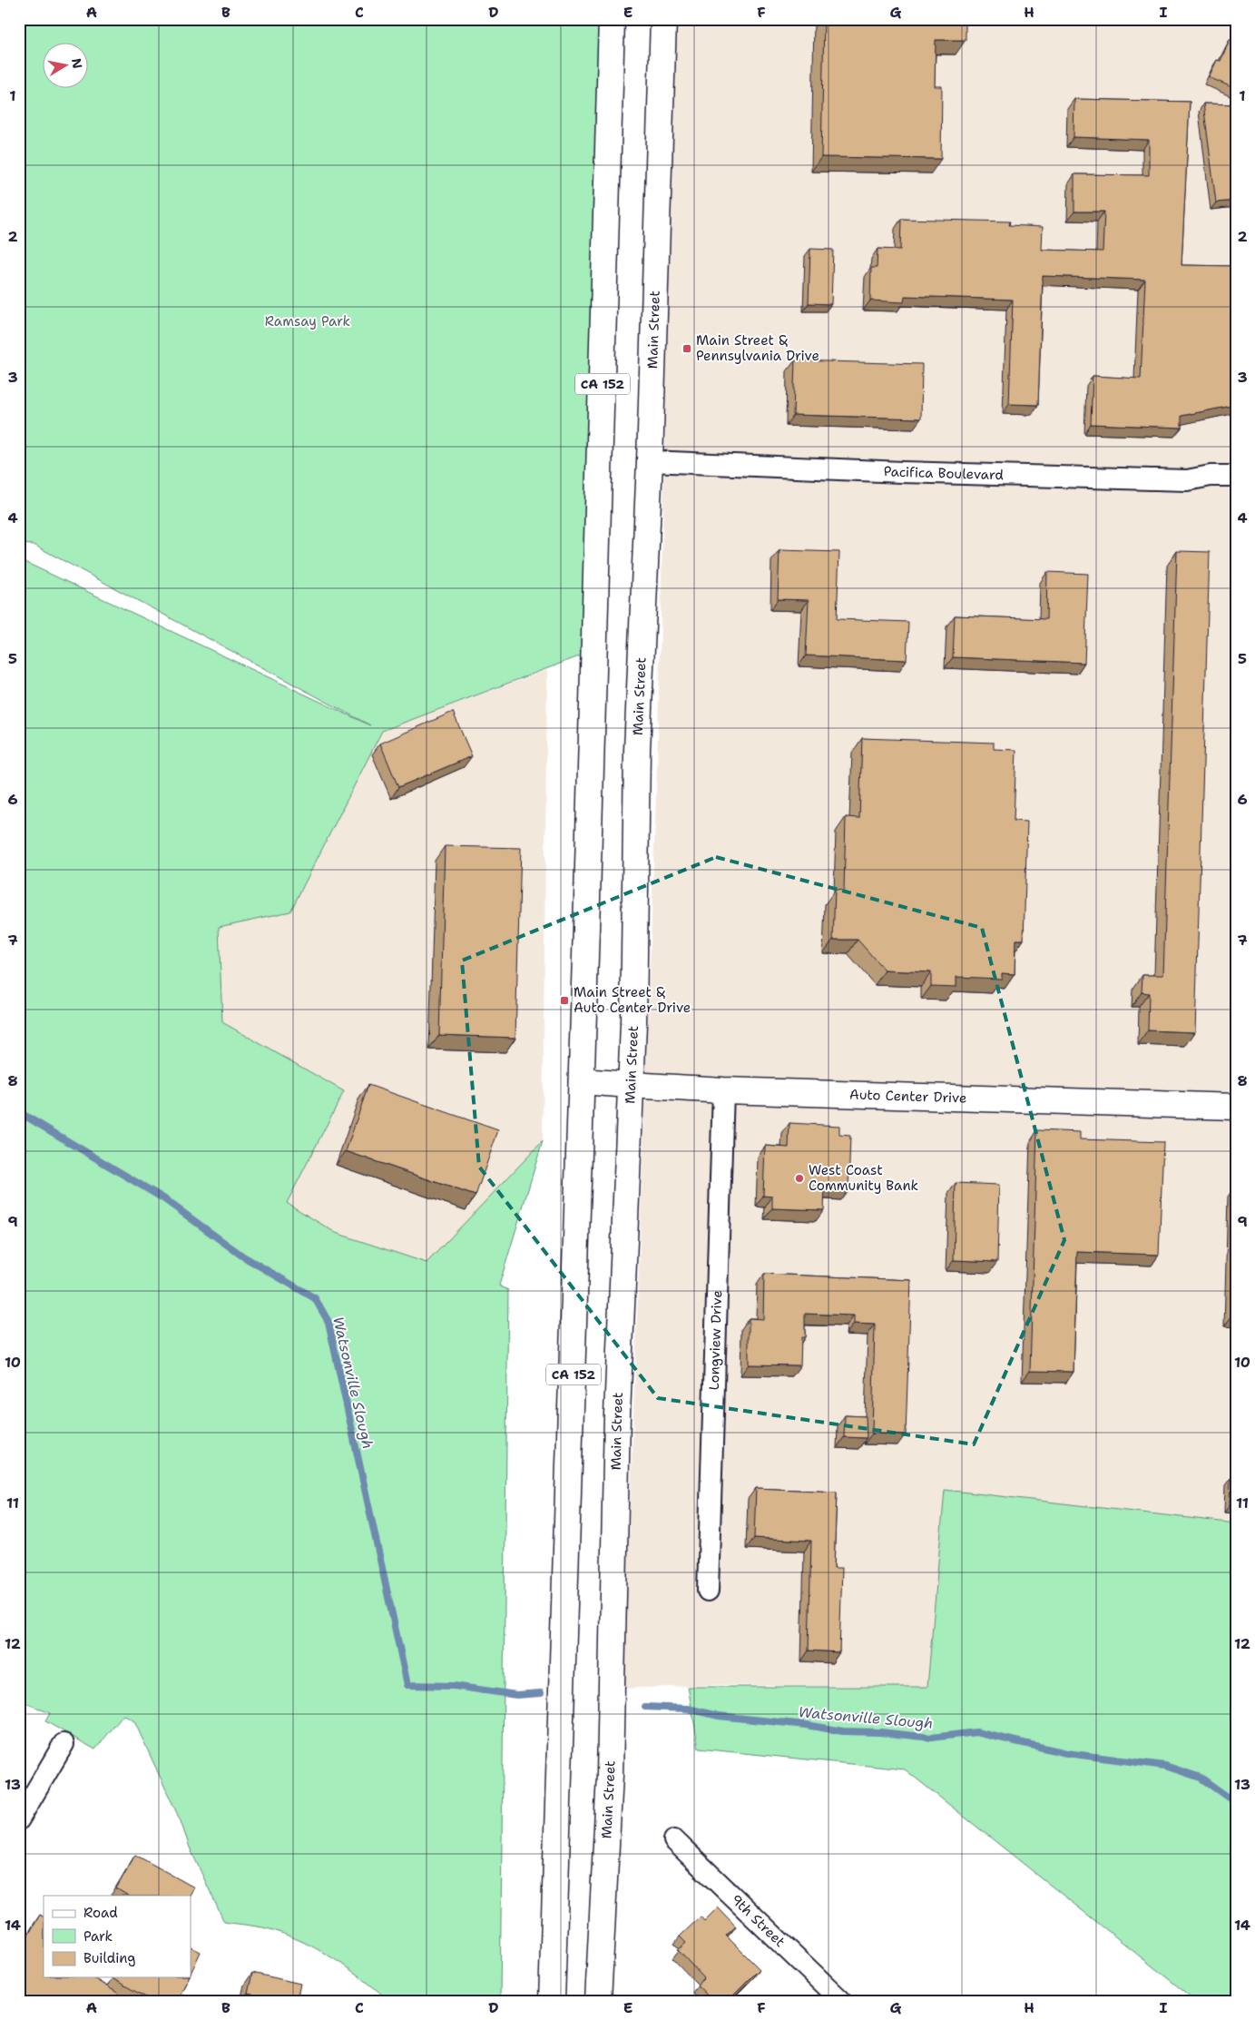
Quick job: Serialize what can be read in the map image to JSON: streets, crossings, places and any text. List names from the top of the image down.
{
  "streets": {
    "main road": ["Main Street", "CA 152", "Auto Center Drive"],
    "street": ["Pacifica Boulevard", "Longview Drive", "9th Street"]
  },
  "crossings": [
    ["Main Street", "Pacifica Boulevard"],
    ["Main Street", "Auto Center Drive"],
    ["CA 152", "Auto Center Drive"],
    ["Auto Center Drive", "Longview Drive"]
  ],
  "water": ["Watsonville Slough"],
  "parks": ["Ramsay Park"],
  "places": {
    "transit": ["Main Street & Pennsylvania Drive", "Main Street & Auto Center Drive"],
    "other": ["West Coast Community Bank"]
  },
  "legend": ["Road", "Park", "Building"],
  "north": "right",
  "grid": {
    "columns": [
      "A",
      "B",
      "C",
      "D",
      "E",
      "F",
      "G",
      "H",
      "I"
    ],
    "rows": [
      "1",
      "2",
      "3",
      "4",
      "5",
      "6",
      "7",
      "8",
      "9",
      "10",
      "11",
      "12",
      "13",
      "14"
    ]
  }
}
